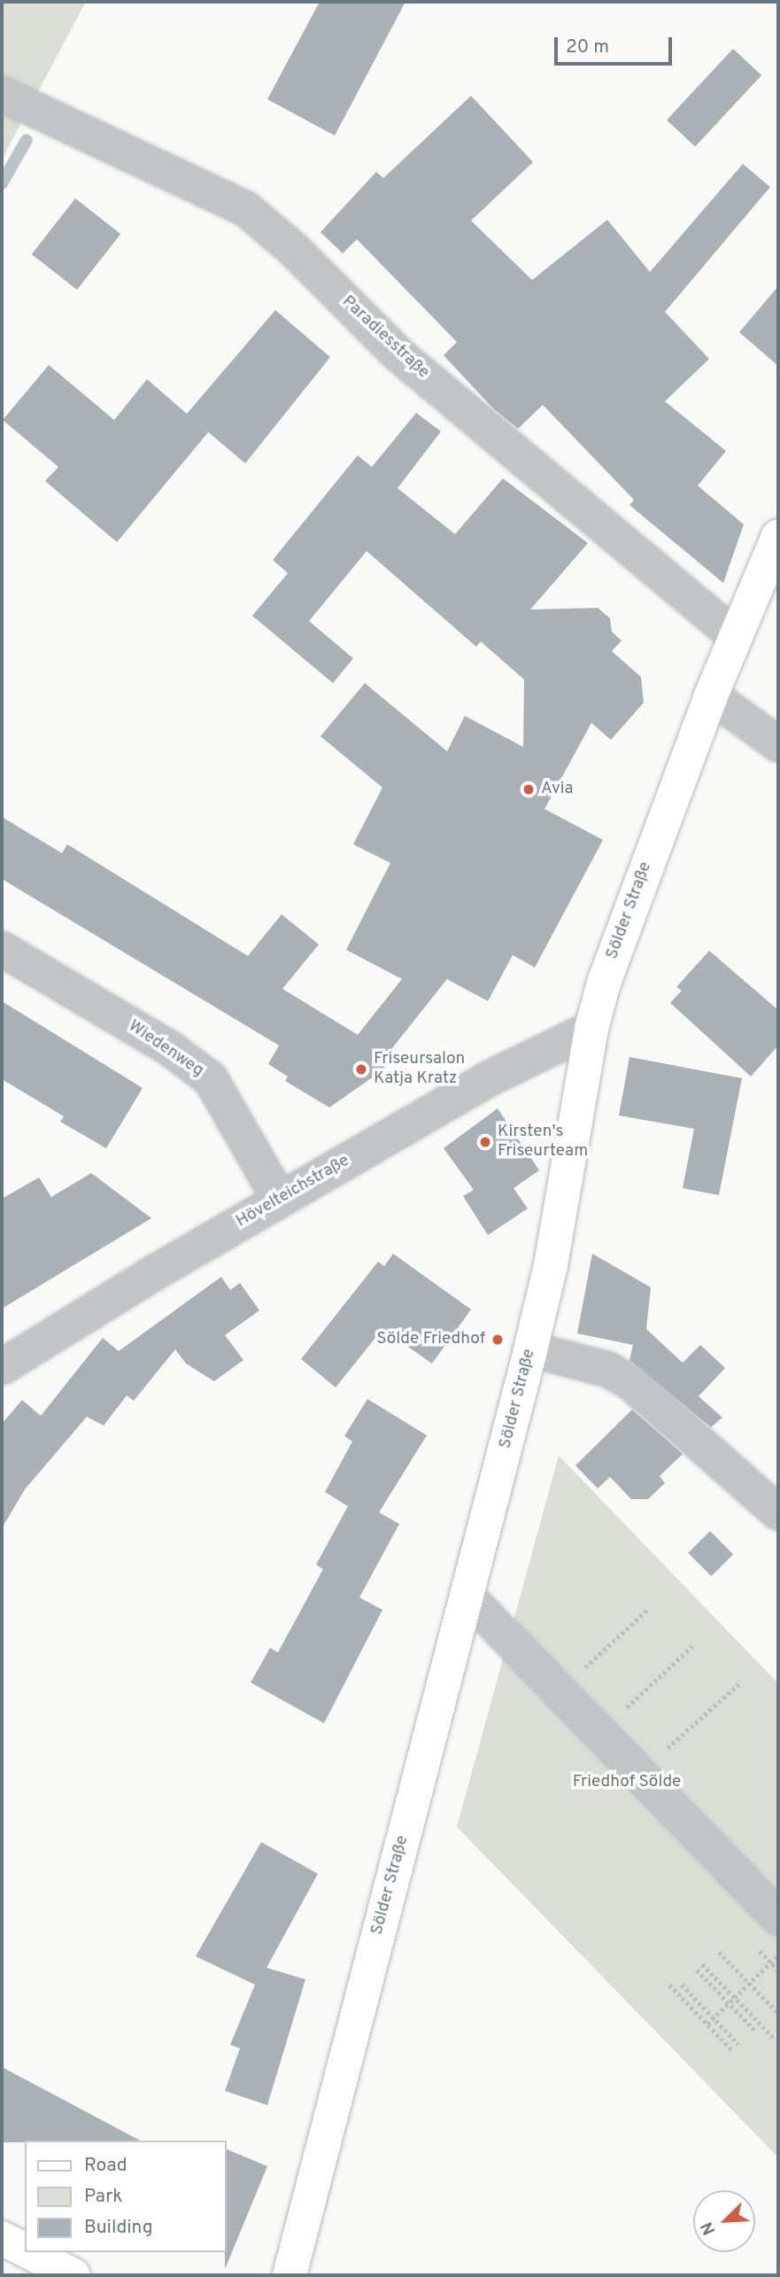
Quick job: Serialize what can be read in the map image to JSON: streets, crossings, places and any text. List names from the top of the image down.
{
  "streets": {
    "main road": ["Sölder Straße"],
    "street": ["Paradiesstraße", "Wiedenweg", "Hövelteichstraße"]
  },
  "crossings": [
    ["Paradiesstraße", "Sölder Straße"],
    ["Sölder Straße", "Hövelteichstraße"],
    ["Wiedenweg", "Hövelteichstraße"]
  ],
  "parks": ["Friedhof Sölde"],
  "places": [
    "Avia",
    "Friseursalon Katja Kratz",
    "Kirsten's Friseurteam",
    "Sölde Friedhof"
  ],
  "legend": ["Road", "Park", "Building"],
  "scale_bar": "20 m",
  "north": "bottom left"
}
